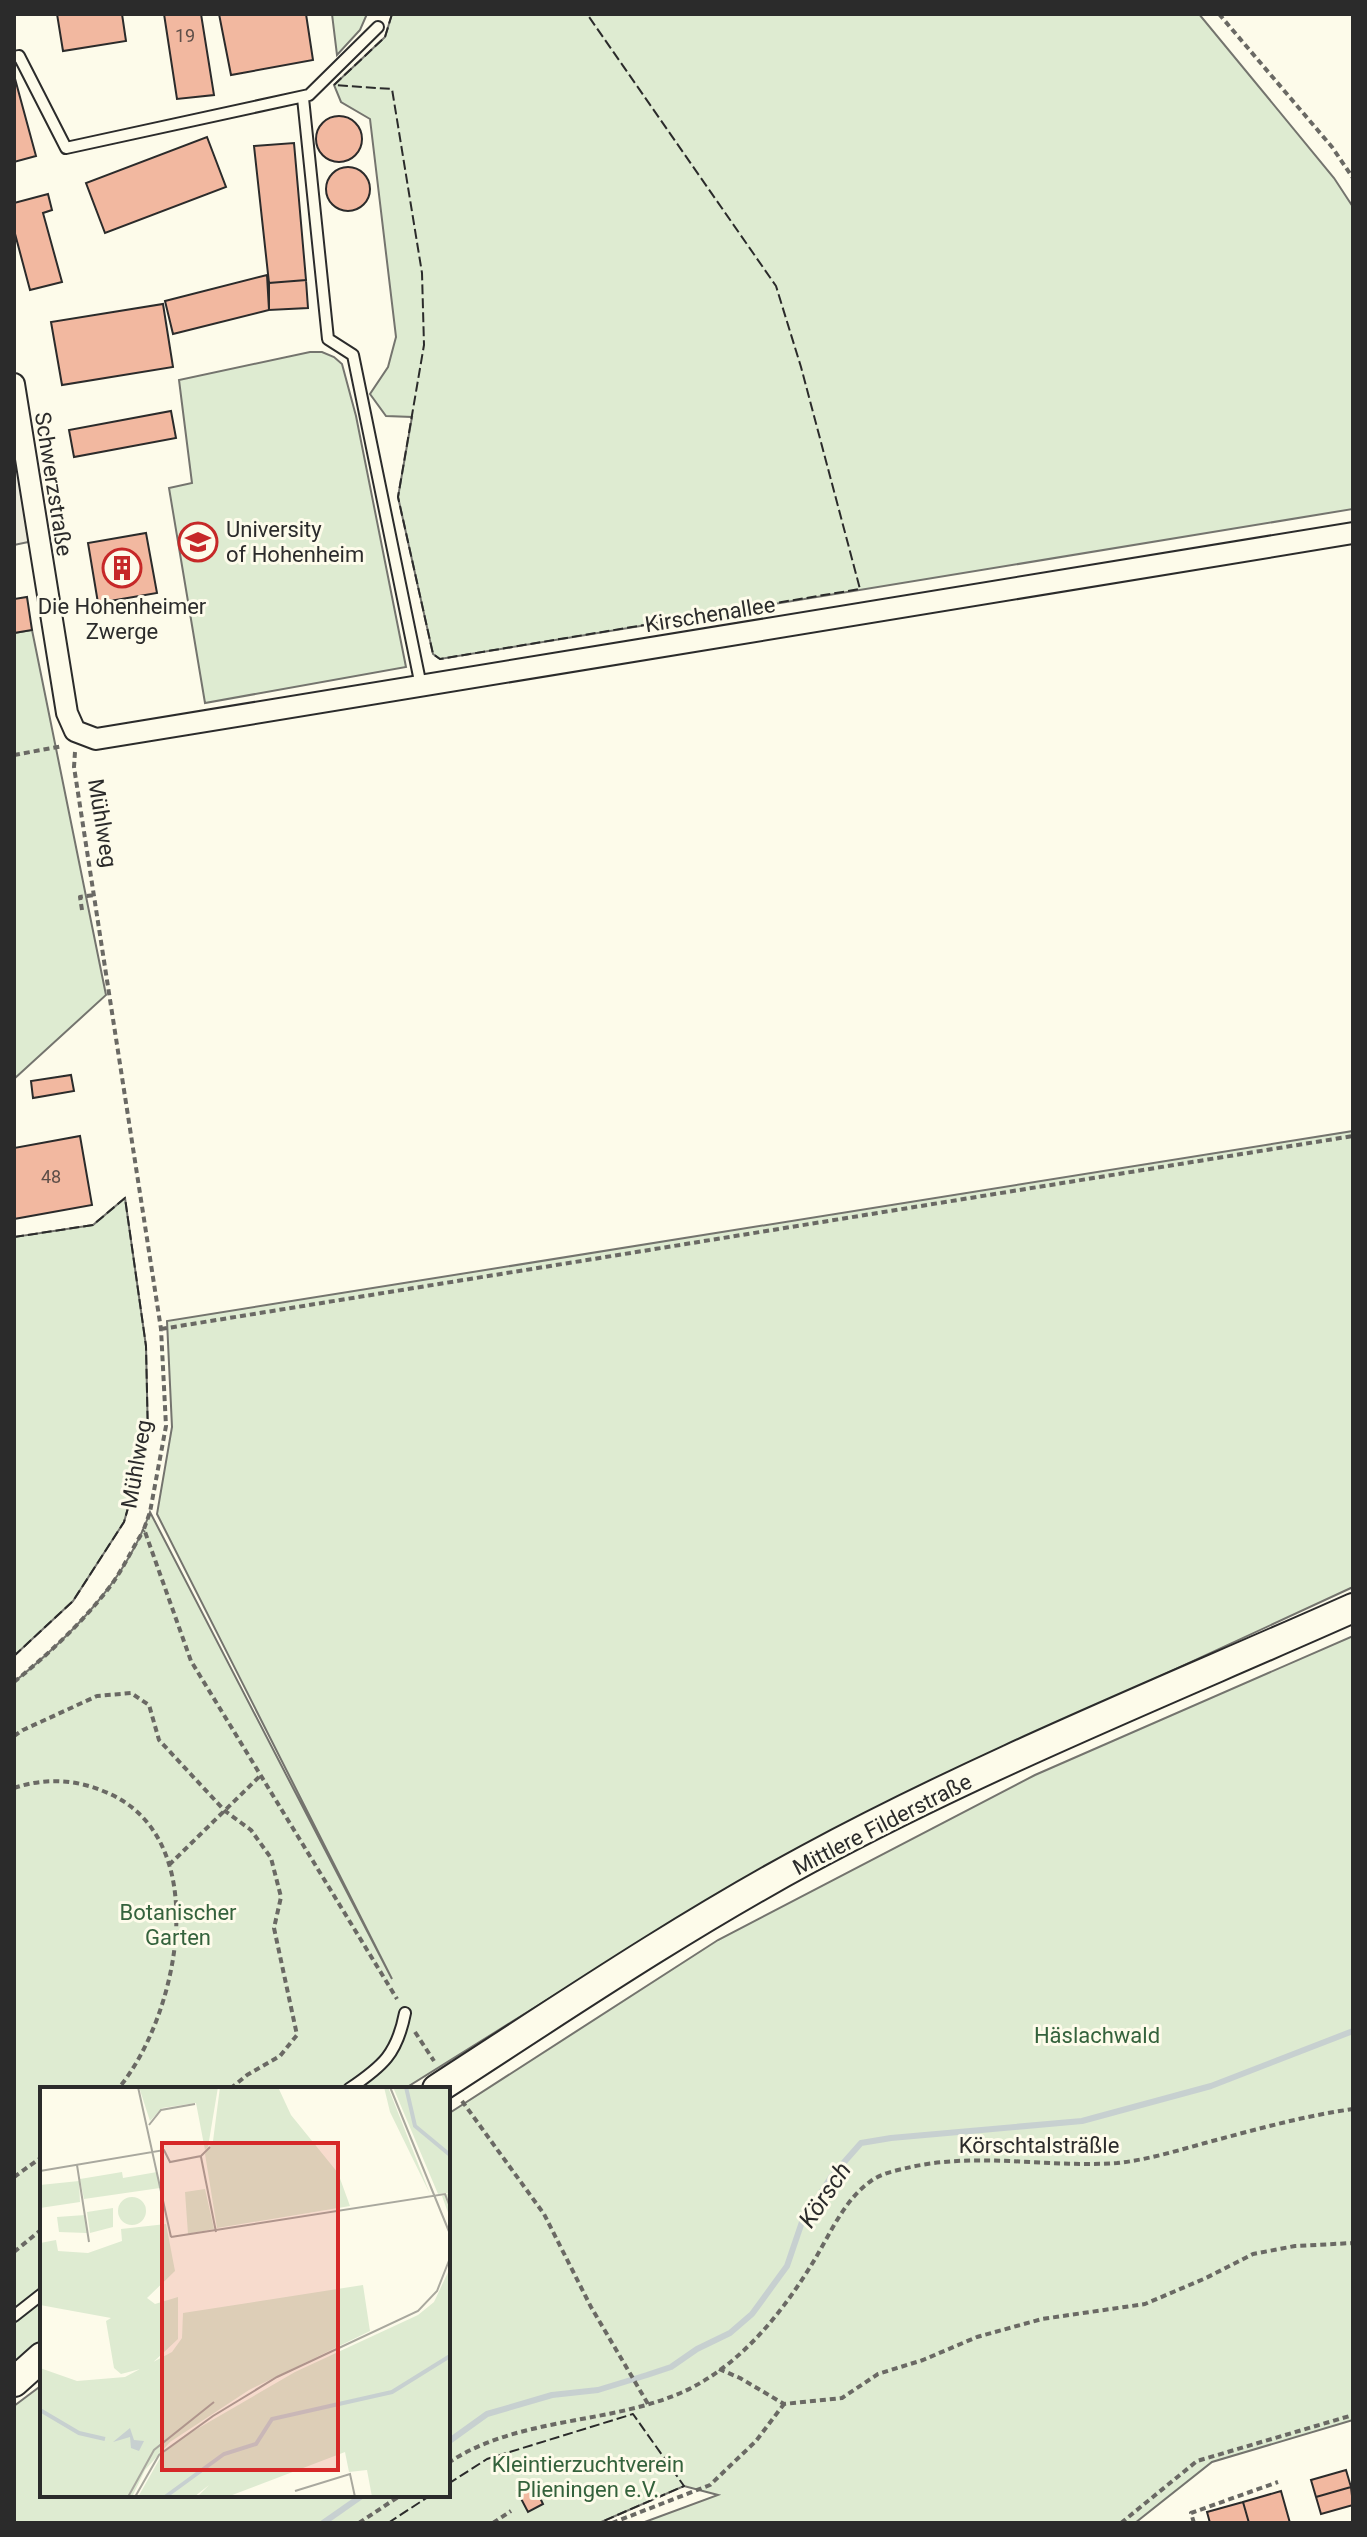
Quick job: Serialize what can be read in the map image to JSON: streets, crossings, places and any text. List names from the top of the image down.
{
  "streets": {
    "main road": ["Mittlere Filderstraße"],
    "street": ["Schwerzstraße", "Kirschenallee"],
    "path": ["Mühlweg", "Körschtalsträßle"]
  },
  "crossings": [
    ["Schwerzstraße", "Kirschenallee"],
    ["Schwerzstraße", "Mühlweg"],
    ["Kirschenallee", "Mühlweg"],
    ["Mühlweg", "Mittlere Filderstraße"],
    ["Mühlweg", "Körschtalsträßle"]
  ],
  "water": ["Körsch"],
  "parks": ["Botanischer Garten", "Häslachwald", "Kleintierzuchtverein Plieningen e.V."],
  "places": {
    "school or university": ["University of Hohenheim"],
    "building": ["Die Hohenheimer Zwerge"]
  },
  "house_numbers": ["19", "48"]
}
